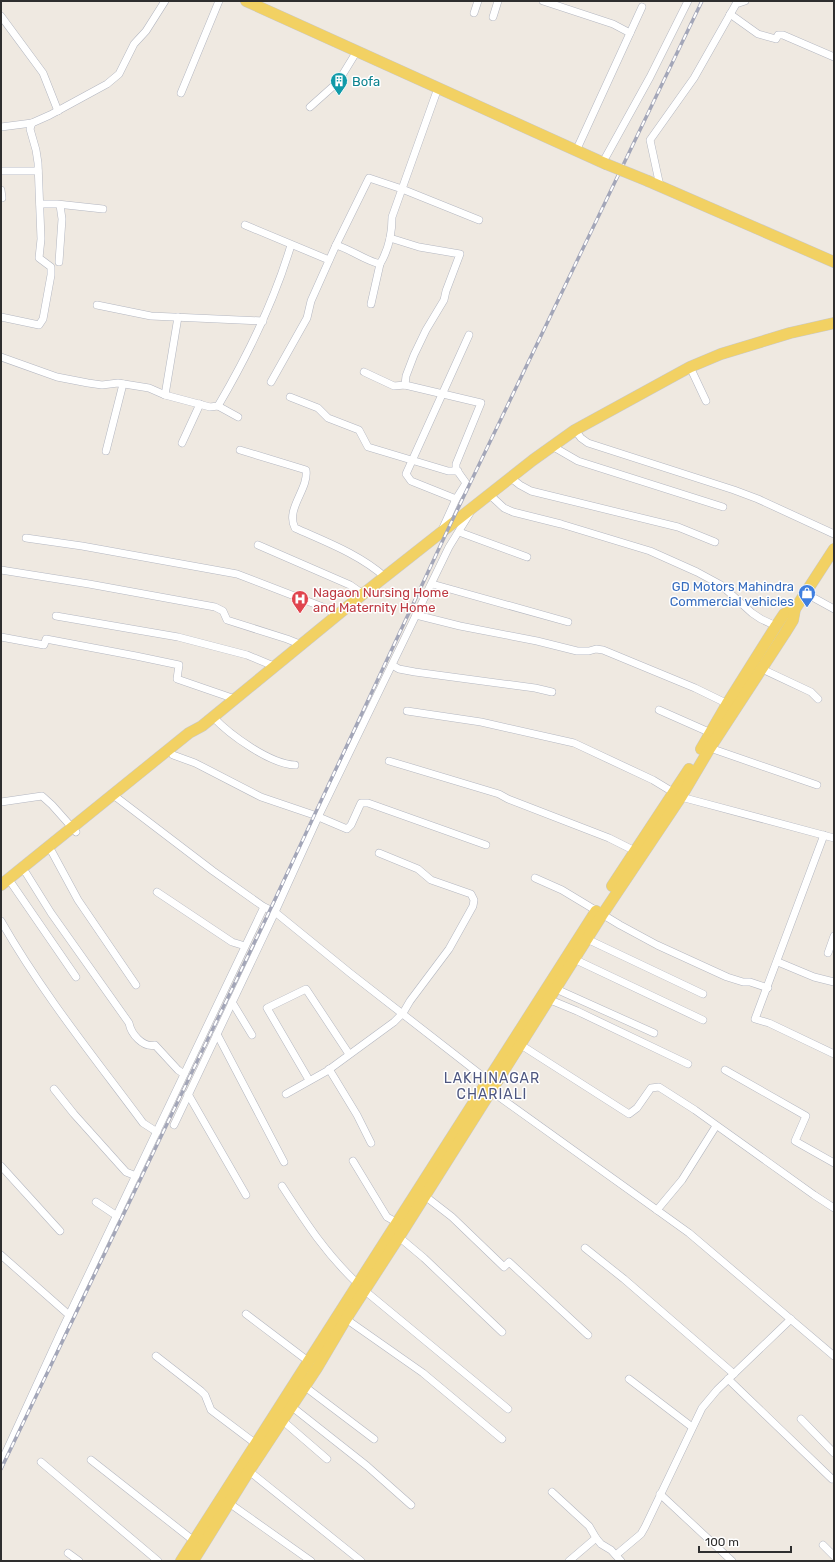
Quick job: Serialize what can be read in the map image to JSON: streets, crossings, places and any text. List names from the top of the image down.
{
  "districts": ["LAKHINAGAR CHARIALI"],
  "places": {
    "building": ["Bofa"],
    "shop": ["GD Motors Mahindra Commercial vehicles"],
    "hospital": ["Nagaon Nursing Home and Maternity Home"]
  },
  "scale_bar": "100 m"
}
